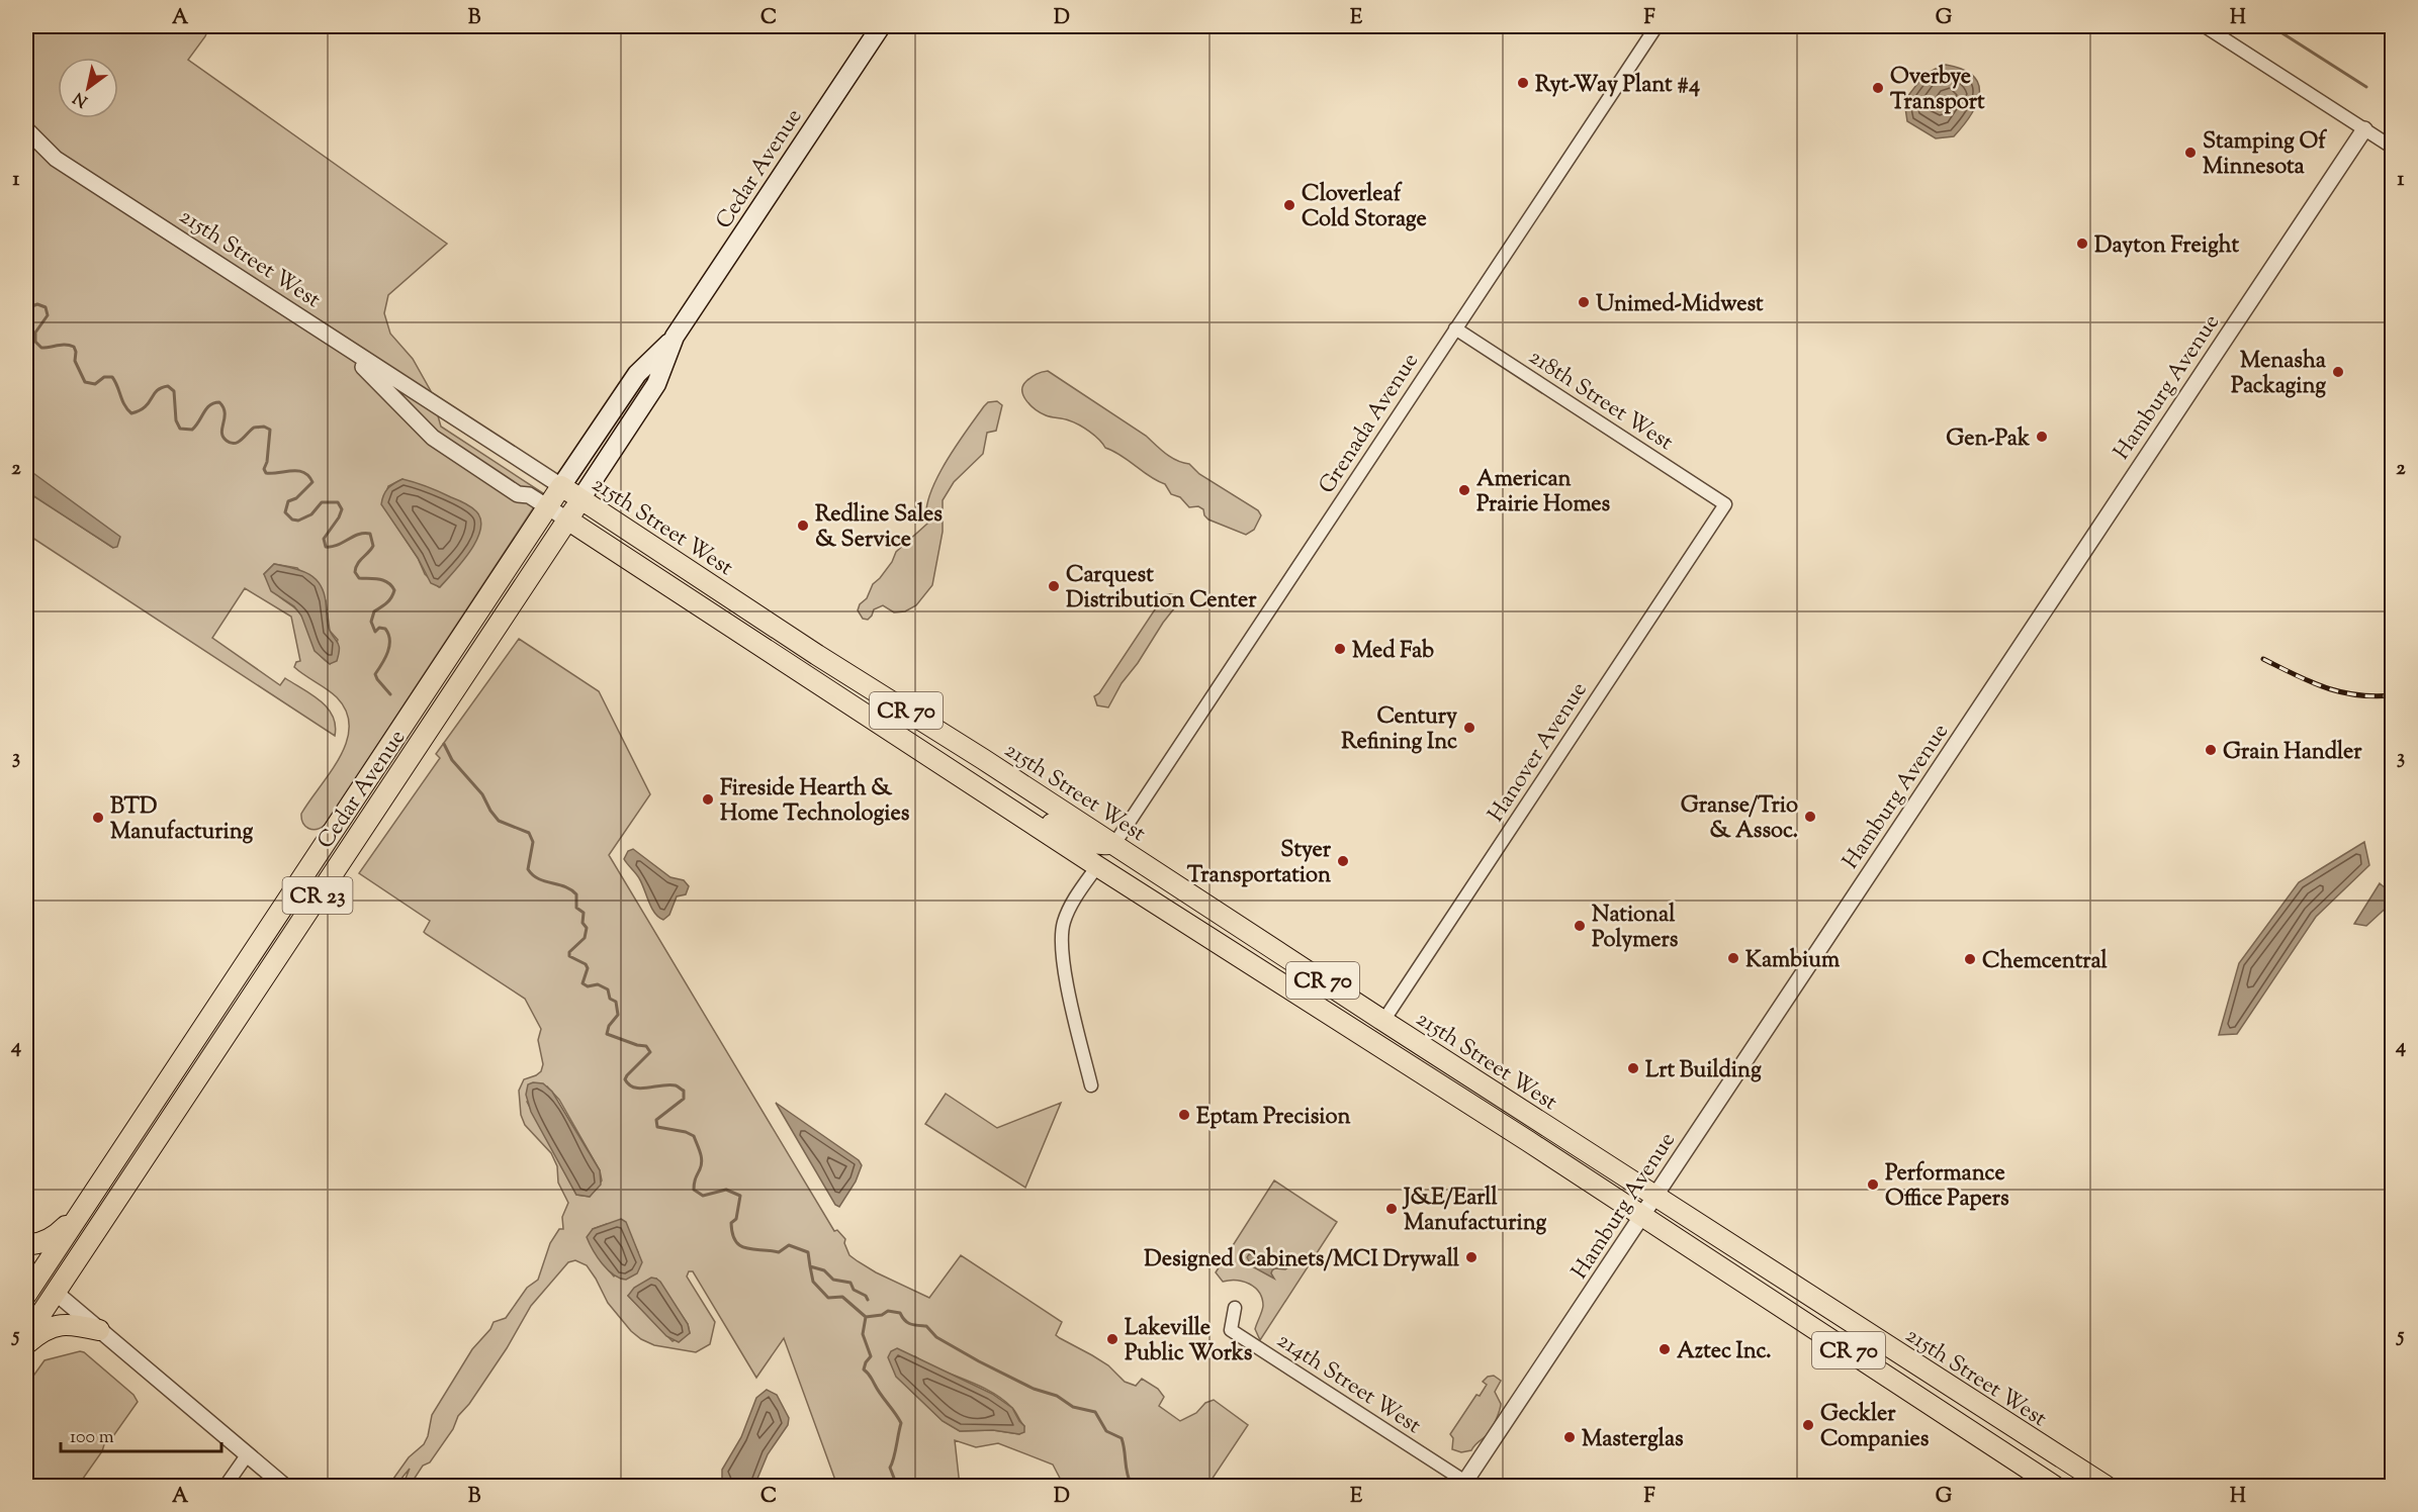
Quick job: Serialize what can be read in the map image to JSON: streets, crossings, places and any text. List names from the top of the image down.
{
  "streets": {
    "main road": [
      "Cedar Avenue",
      "215th Street West",
      "CR 70",
      "CR 23"
    ],
    "street": [
      "Hamburg Avenue",
      "218th Street West",
      "Grenada Avenue",
      "Hanover Avenue",
      "214th Street West"
    ]
  },
  "crossings": [
    ["Cedar Avenue", "215th Street West"],
    ["Cedar Avenue", "CR 23"],
    ["215th Street West", "Hamburg Avenue"],
    ["215th Street West", "Grenada Avenue"],
    ["215th Street West", "Hanover Avenue"],
    ["Hamburg Avenue", "214th Street West"],
    ["218th Street West", "Grenada Avenue"],
    ["218th Street West", "Hanover Avenue"]
  ],
  "places": [
    "Ryt-Way Plant #4",
    "Overbye Transport",
    "Stamping Of Minnesota",
    "Cloverleaf Cold Storage",
    "Dayton Freight",
    "Unimed-Midwest",
    "Menasha Packaging",
    "Gen-Pak",
    "American Prairie Homes",
    "Redline Sales & Service",
    "Carquest Distribution Center",
    "Med Fab",
    "Century Refining Inc",
    "Grain Handler",
    "Fireside Hearth & Home Technologies",
    "Granse/Trio & Assoc.",
    "BTD Manufacturing",
    "Styer Transportation",
    "National Polymers",
    "Kambium",
    "Chemcentral",
    "Lrt Building",
    "Eptam Precision",
    "Performance Office Papers",
    "J&E/Earll Manufacturing",
    "Designed Cabinets/MCI Drywall",
    "Lakeville Public Works",
    "Aztec Inc.",
    "Geckler Companies",
    "Masterglas"
  ],
  "scale_bar": "100 m",
  "north": "bottom left",
  "grid": {
    "columns": [
      "A",
      "B",
      "C",
      "D",
      "E",
      "F",
      "G",
      "H"
    ],
    "rows": [
      "1",
      "2",
      "3",
      "4",
      "5"
    ]
  }
}
